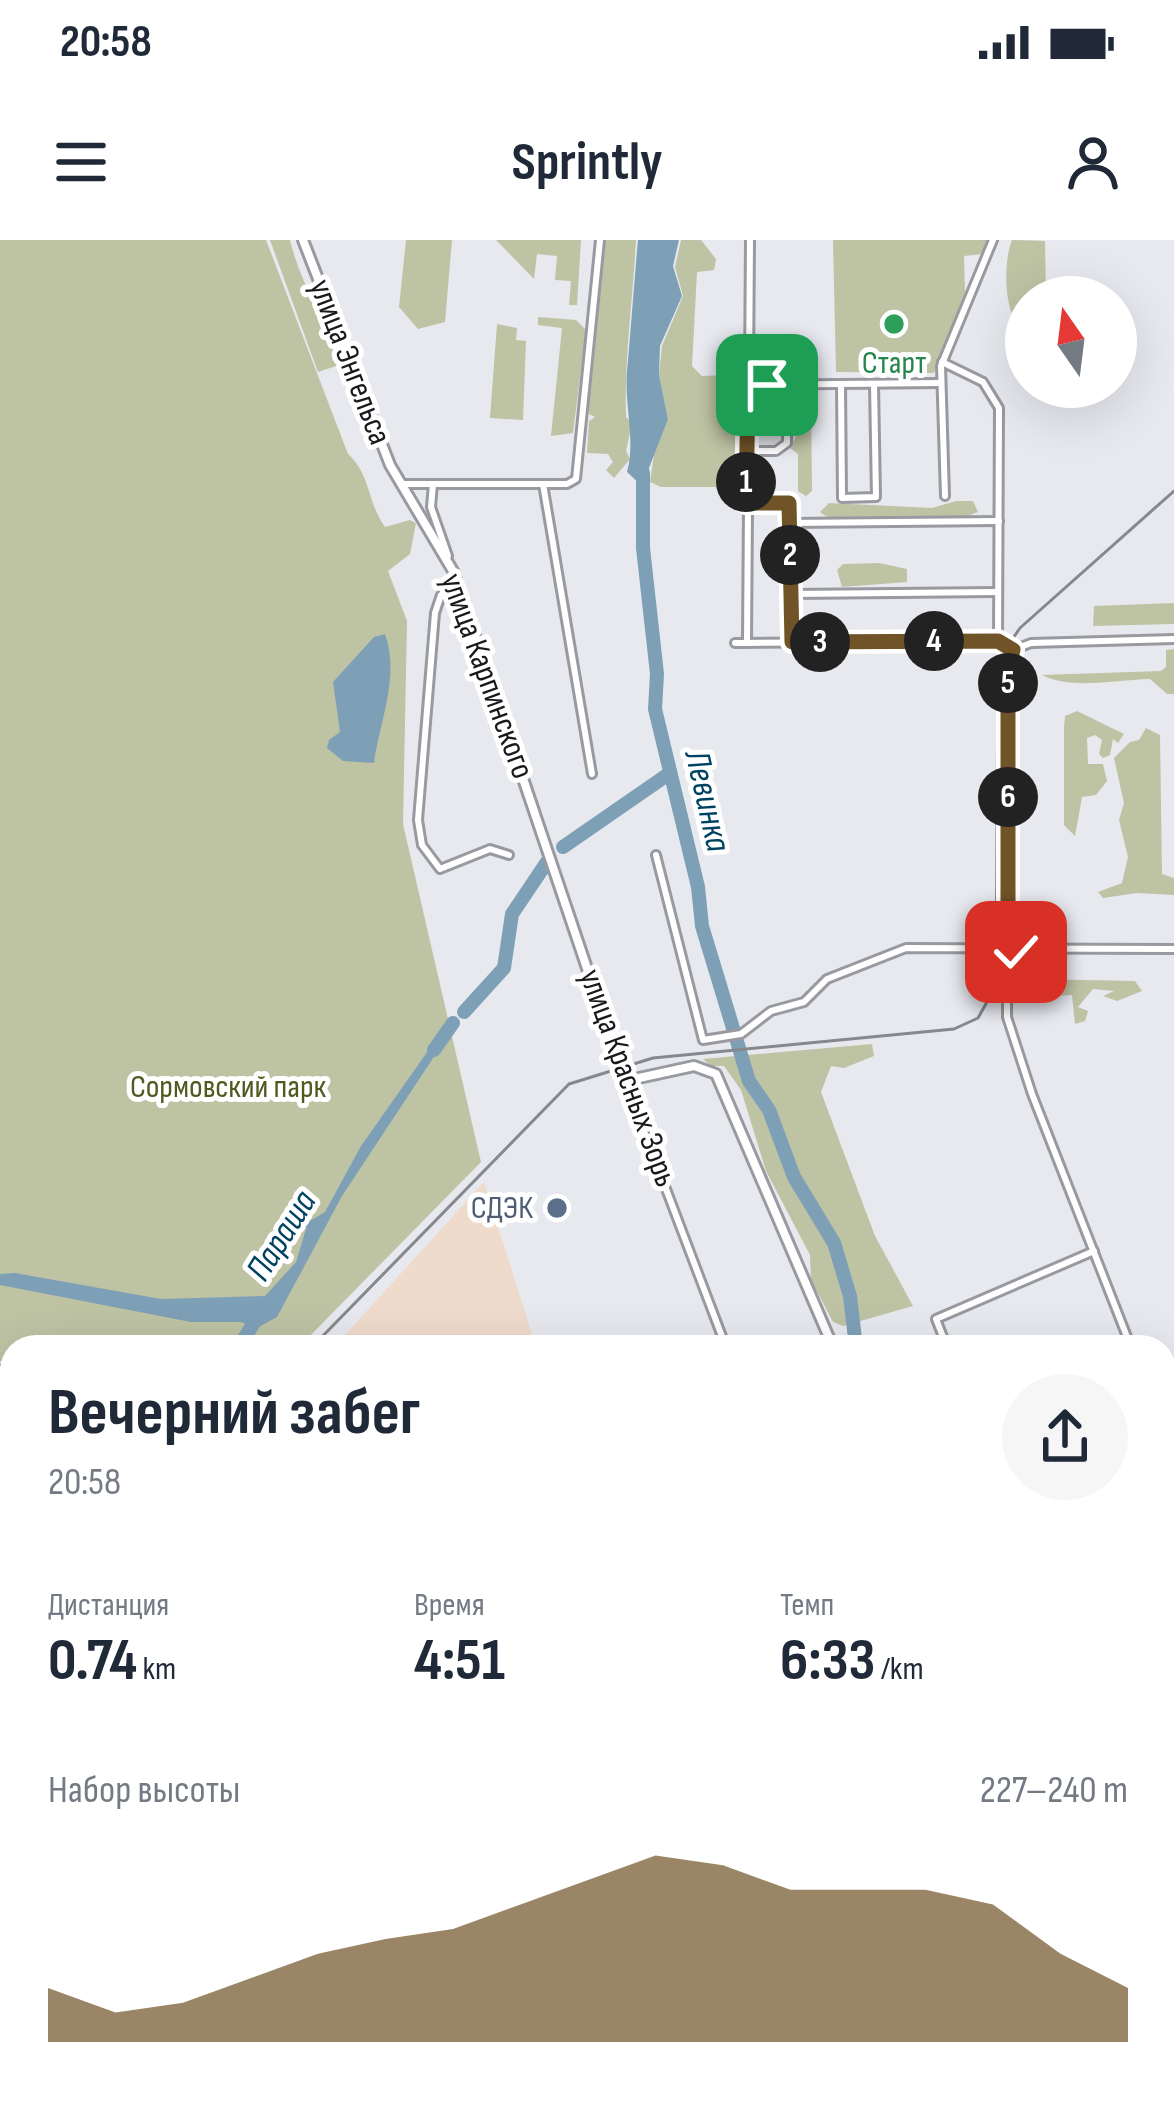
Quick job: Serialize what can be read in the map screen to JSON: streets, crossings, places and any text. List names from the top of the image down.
{
  "streets": {
    "street": ["улица Энгельса", "улица Карпинского", "улица Красных Зорь"]
  },
  "crossings": [
    ["улица Энгельса", "улица Карпинского"],
    ["улица Карпинского", "улица Красных Зорь"]
  ],
  "water": ["Левинка", "Параша"],
  "parks": ["Сормовский парк"],
  "places": ["Старт", "СДЭК"],
  "north": "top",
  "page": {
    "status": "20:58",
    "header": "Sprintly",
    "pins": [
      "1",
      "2",
      "4",
      "3",
      "5",
      "6"
    ],
    "heading": ["Вечерний забег", "20:58"],
    "stats": [
      ["Дистанция", "0.74 km"],
      ["Время", "4:51"],
      ["Темп", "6:33 /km"]
    ],
    "chart": ["Набор высоты", "227–240 m"]
  }
}
